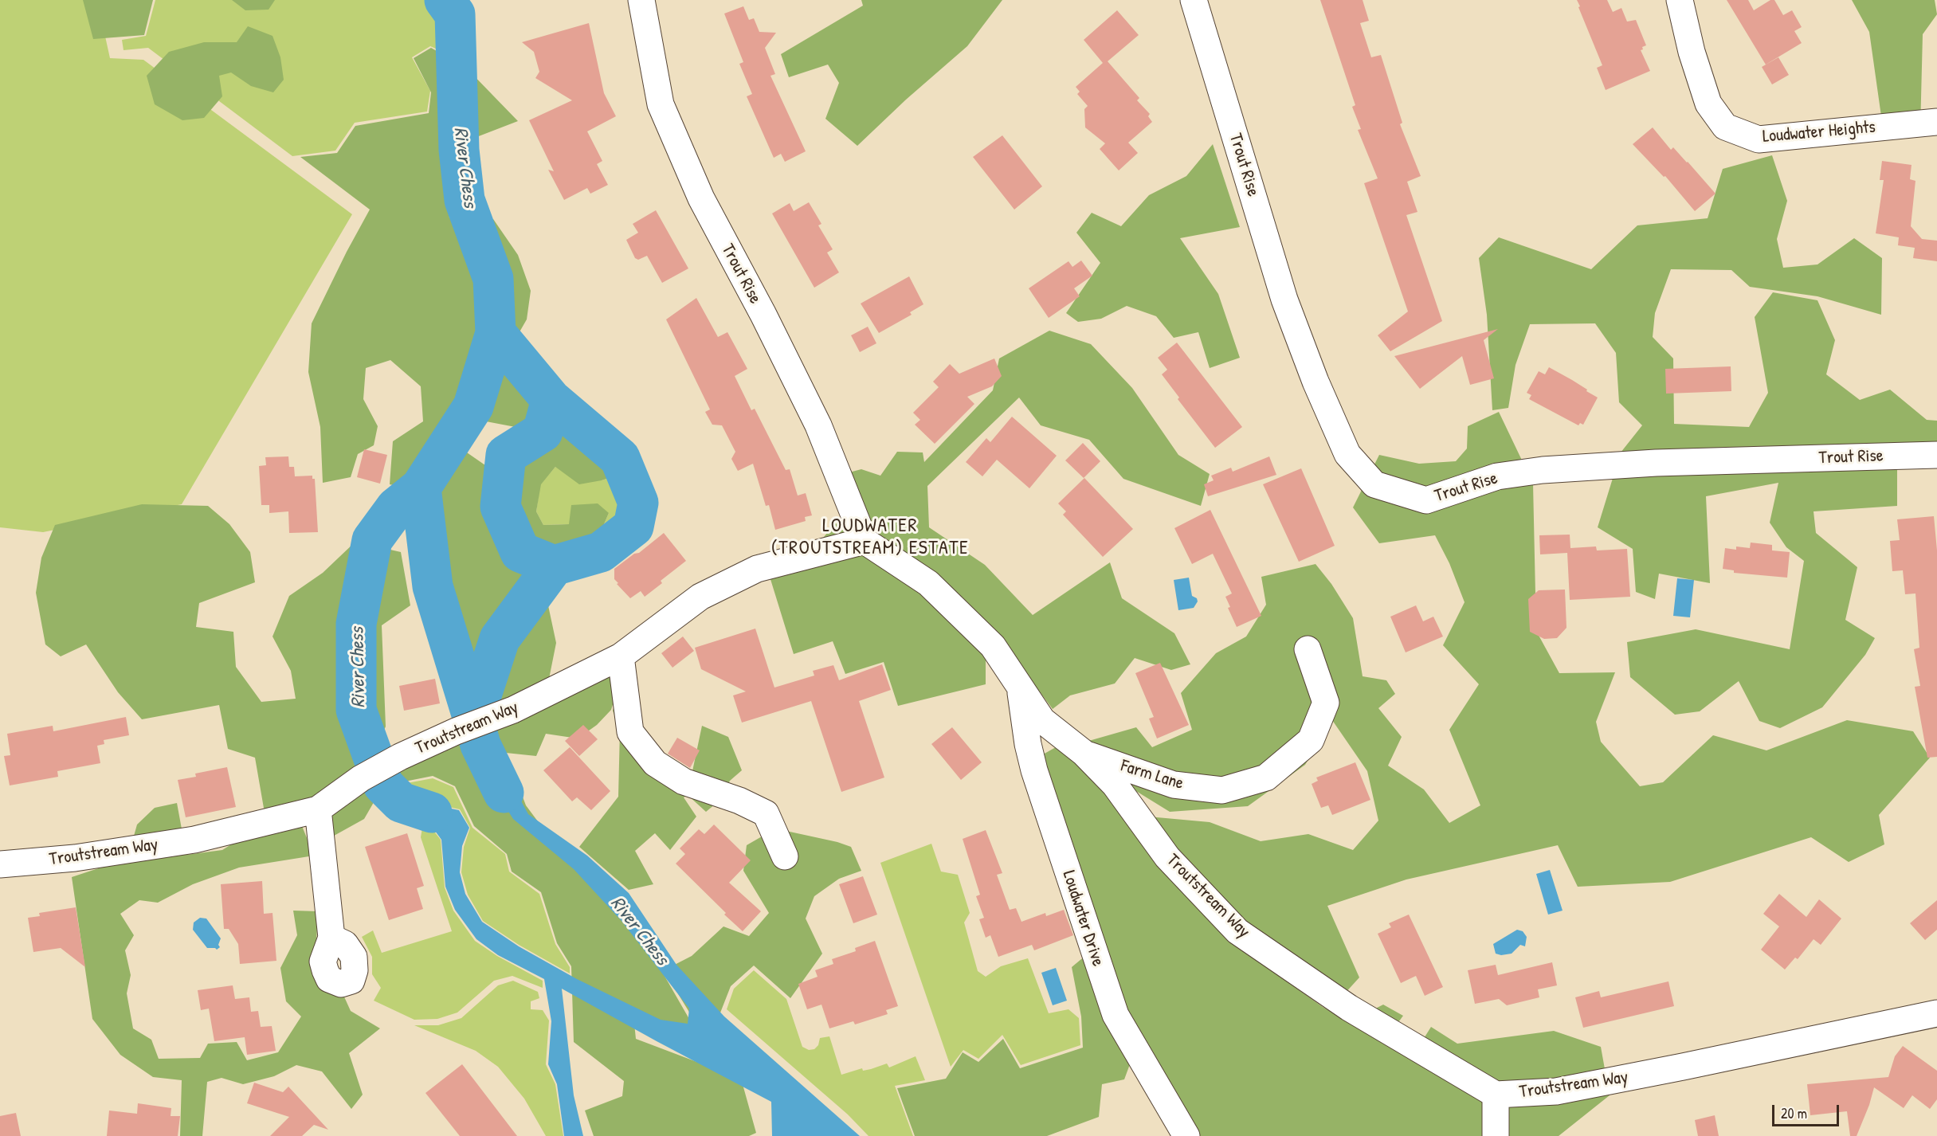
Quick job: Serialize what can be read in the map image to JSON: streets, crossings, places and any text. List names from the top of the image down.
{
  "streets": {
    "street": [
      "Loudwater Heights",
      "Trout Rise",
      "Troutstream Way",
      "Farm Lane",
      "Loudwater Drive"
    ]
  },
  "crossings": [
    ["Trout Rise", "Troutstream Way"],
    ["Troutstream Way", "Farm Lane"],
    ["Troutstream Way", "Loudwater Drive"]
  ],
  "districts": ["LOUDWATER (TROUTSTREAM) ESTATE"],
  "water": ["River Chess"],
  "scale_bar": "20 m"
}
